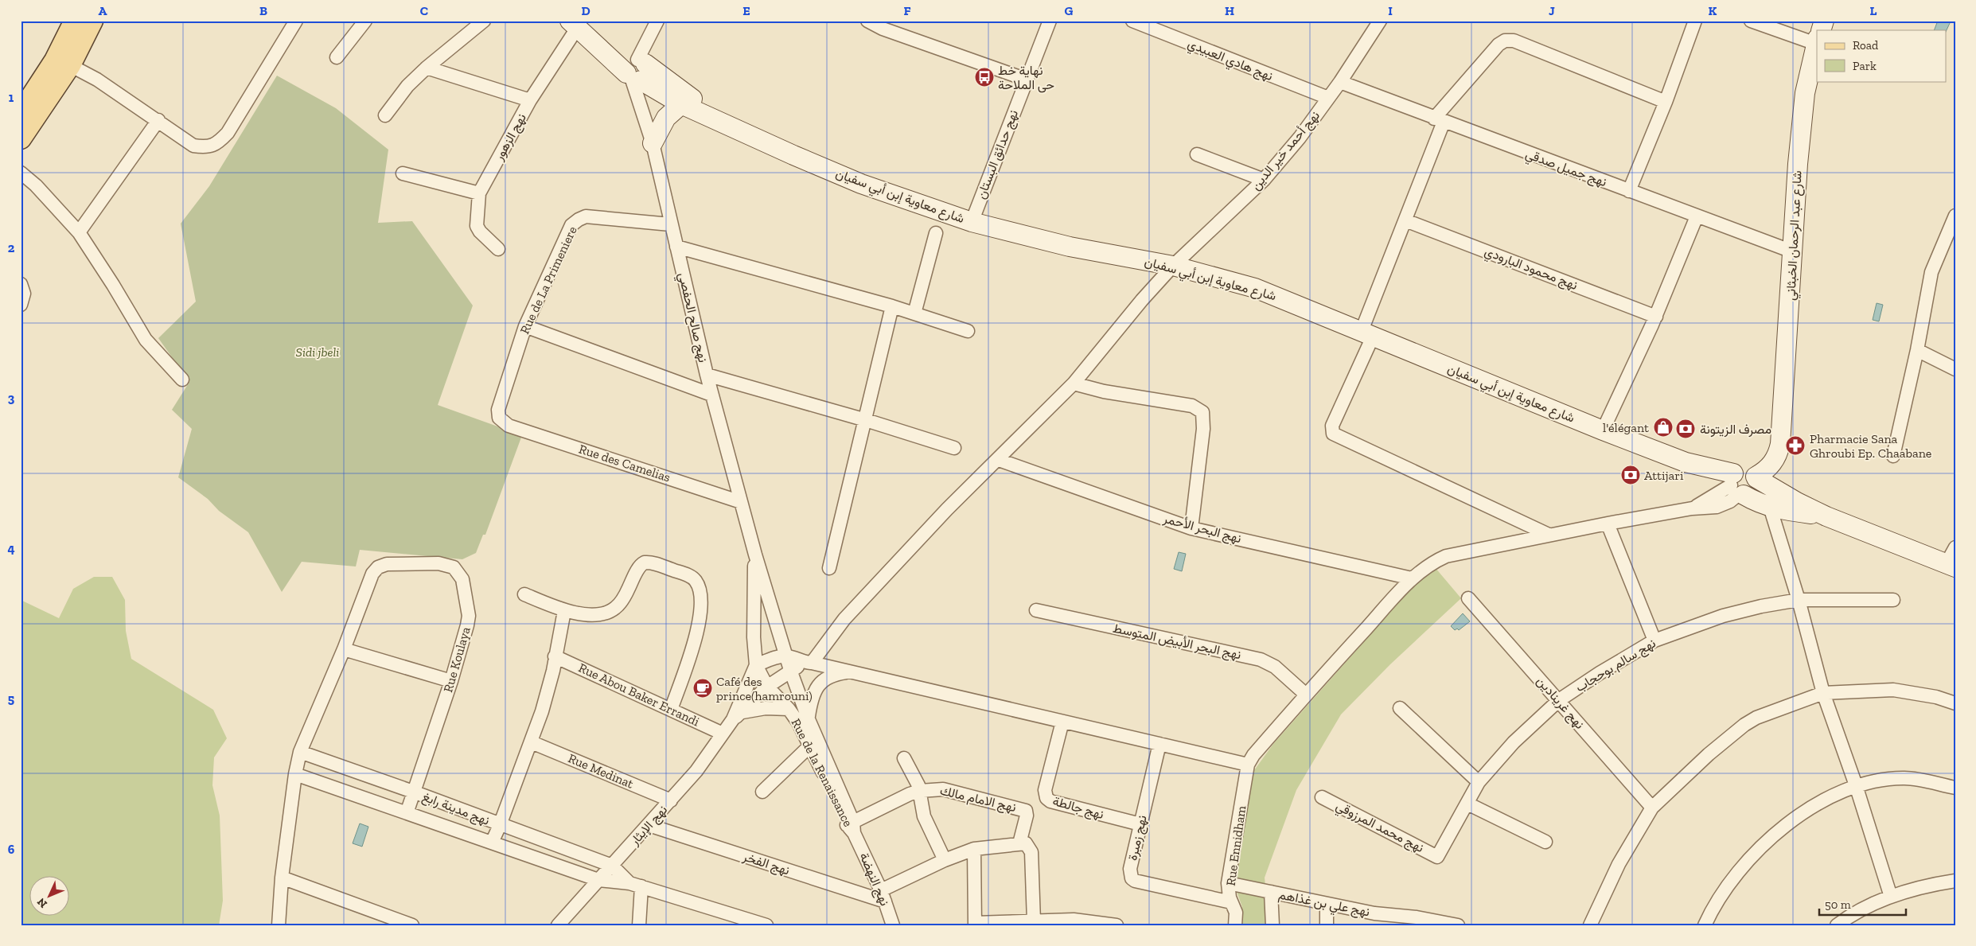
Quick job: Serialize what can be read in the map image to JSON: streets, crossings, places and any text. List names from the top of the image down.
{
  "streets": {
    "main road": ["شارع معاوية إبن أبي سفيان", "شارع عبد الرحمان الخبثاني"],
    "street": [
      "نهج هادي العبيدي",
      "نهج الزهور",
      "نهج أحمد خير الدين",
      "نهج حدائق البستان",
      "نهج جميل صدقي",
      "نهج محمود البارودي",
      "Rue de La Primeniere",
      "نهج صالح الحفصي",
      "Rue des Camelias",
      "نهج البحر الأحمر",
      "نهج البحر الأبيض المتوسط",
      "Rue Koulaya",
      "نهج سالم بوحجاب",
      "Rue Abou Baker Errandi",
      "نهج غرينادين",
      "Rue Medinat",
      "Rue de la Renaissance",
      "نهج الامام مالك",
      "نهج جالطة",
      "نهج مدينة رابغ",
      "نهج الإيثار",
      "نهج محمد المرزوقي",
      "نهج زمبرة",
      "Rue Ennidham",
      "نهج الفخر",
      "نهج النهضة",
      "نهج علي بن غذاهم"
    ]
  },
  "crossings": [
    ["نهج هادي العبيدي", "نهج أحمد خير الدين"],
    ["نهج الزهور", "شارع معاوية إبن أبي سفيان"],
    ["نهج أحمد خير الدين", "نهج جميل صدقي"],
    ["نهج أحمد خير الدين", "شارع معاوية إبن أبي سفيان"],
    ["نهج أحمد خير الدين", "نهج البحر الأحمر"],
    ["نهج حدائق البستان", "شارع معاوية إبن أبي سفيان"],
    ["نهج جميل صدقي", "شارع عبد الرحمان الخبثاني"],
    ["شارع معاوية إبن أبي سفيان", "نهج صالح الحفصي"],
    ["Rue de La Primeniere", "نهج صالح الحفصي"],
    ["Rue de La Primeniere", "Rue des Camelias"],
    ["نهج صالح الحفصي", "Rue des Camelias"],
    ["نهج صالح الحفصي", "Rue de la Renaissance"],
    ["Rue Koulaya", "نهج مدينة رابغ"],
    ["نهج سالم بوحجاب", "نهج غرينادين"],
    ["نهج سالم بوحجاب", "نهج محمد المرزوقي"],
    ["Rue Abou Baker Errandi", "نهج الإيثار"],
    ["Rue Medinat", "نهج الإيثار"],
    ["Rue de la Renaissance", "نهج النهضة"],
    ["نهج جالطة", "نهج زمبرة"],
    ["نهج مدينة رابغ", "نهج الإيثار"],
    ["نهج الإيثار", "نهج الفخر"],
    ["نهج زمبرة", "Rue Ennidham"],
    ["نهج الفخر", "نهج النهضة"]
  ],
  "parks": ["Sidi jbeli"],
  "places": {
    "bus stop": ["نهاية خط حى الملاحة"],
    "shop": ["l'élégant"],
    "bank": ["مصرف الزيتونة", "Attijari"],
    "pharmacy": ["Pharmacie Sana Ghroubi Ep. Chaabane"],
    "cafe": ["Café des prince(hamrouni)"]
  },
  "legend": ["Road", "Park"],
  "scale_bar": "50 m",
  "north": "bottom left",
  "grid": {
    "columns": [
      "A",
      "B",
      "C",
      "D",
      "E",
      "F",
      "G",
      "H",
      "I",
      "J",
      "K",
      "L"
    ],
    "rows": [
      "1",
      "2",
      "3",
      "4",
      "5",
      "6"
    ]
  }
}
